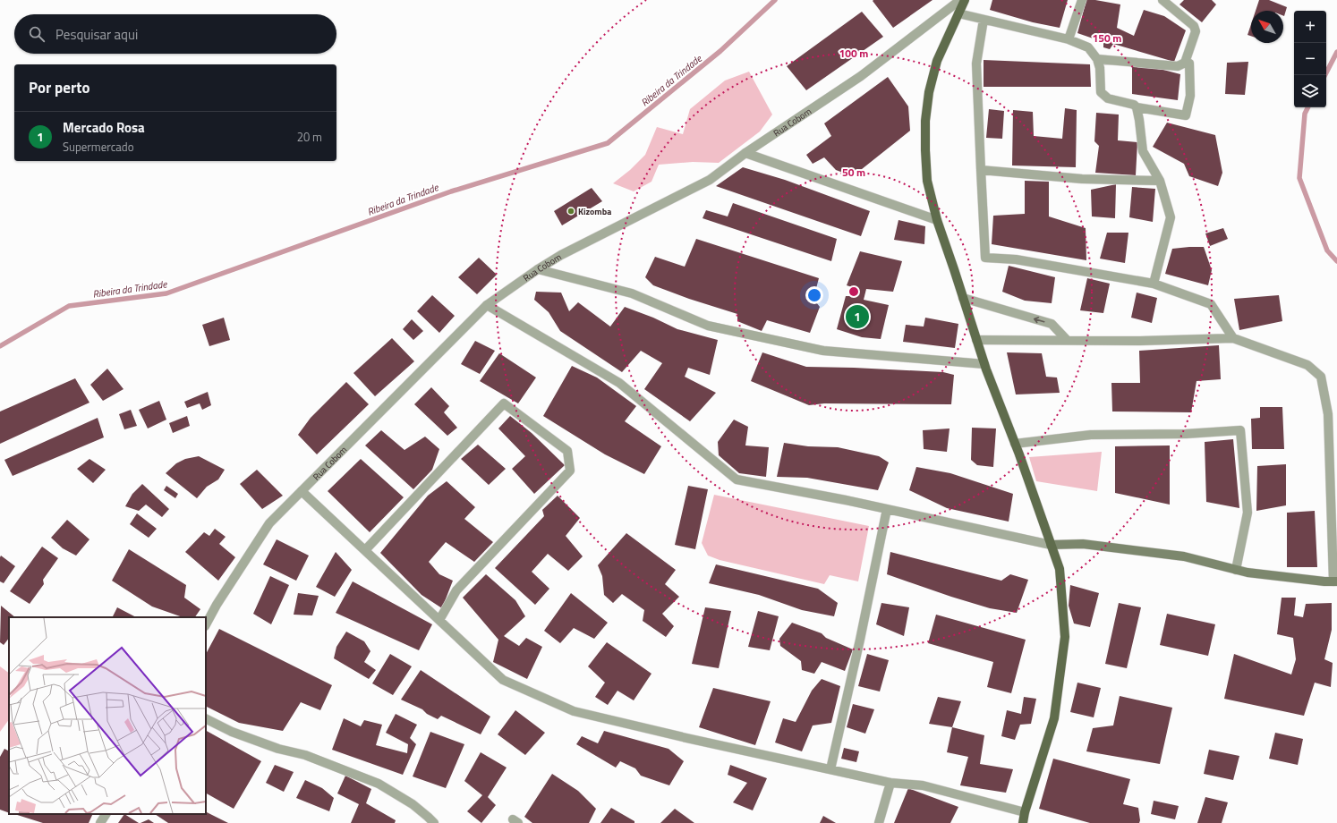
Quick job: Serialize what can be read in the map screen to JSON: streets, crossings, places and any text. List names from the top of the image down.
{
  "streets": {
    "street": ["Rua Cobom"]
  },
  "water": ["Ribeira da Trindade"],
  "places": ["Kizomba"],
  "north": "top left",
  "page": {
    "map_buttons": ["+", "−"],
    "search": "Pesquisar aqui",
    "heading": "Por perto",
    "list": [
      {
        "mark": "1",
        "name": "Mercado Rosa",
        "note": "Supermercado",
        "value": "20 m"
      }
    ],
    "pins": "1"
  },
  "rings": ["150 m", "100 m", "50 m"]
}
